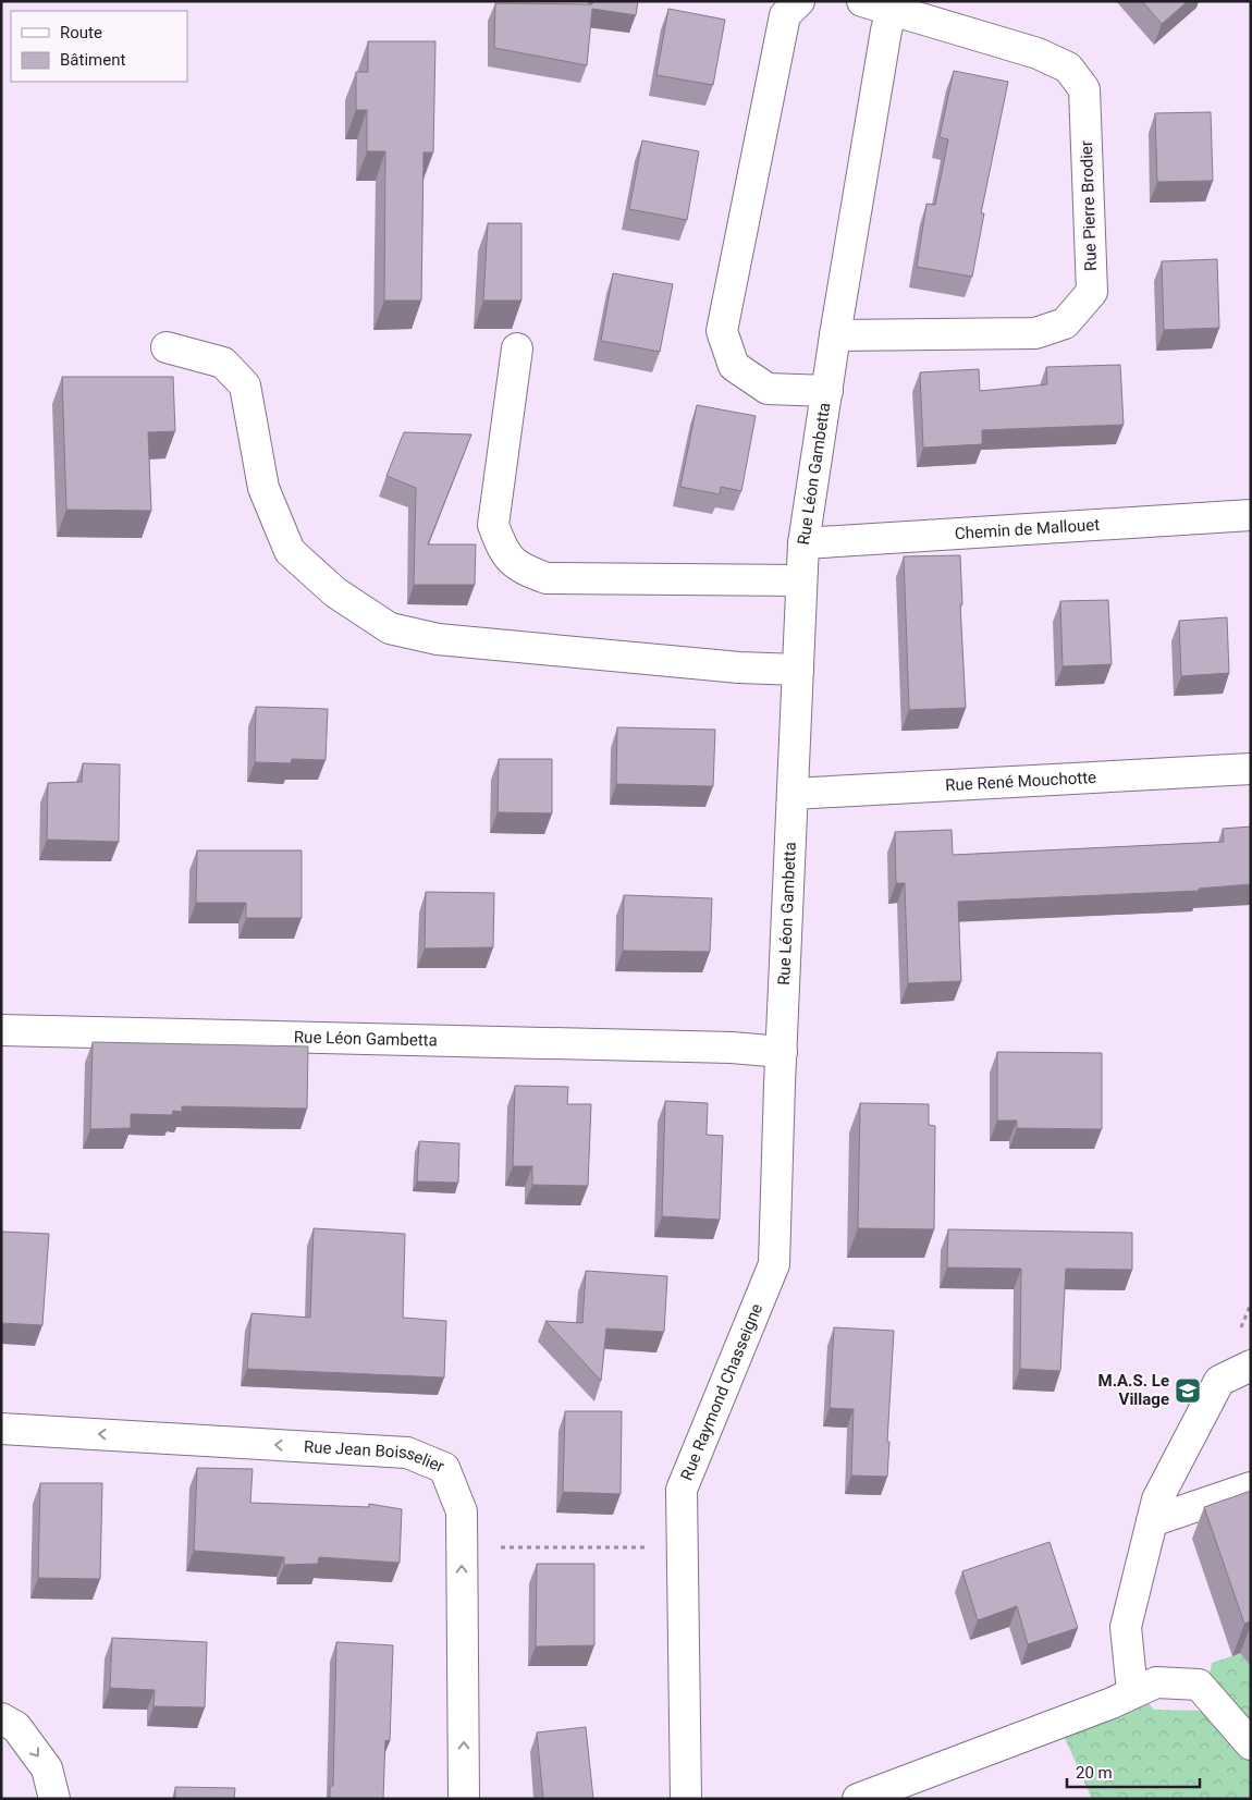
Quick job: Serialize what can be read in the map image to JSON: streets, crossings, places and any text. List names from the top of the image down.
{
  "streets": {
    "street": [
      "Rue Pierre Brodier",
      "Rue Léon Gambetta",
      "Chemin de Mallouet",
      "Rue René Mouchotte",
      "Rue Raymond Chasseigne",
      "Rue Jean Boisselier"
    ]
  },
  "crossings": [
    ["Rue Pierre Brodier", "Rue Léon Gambetta"],
    ["Rue Léon Gambetta", "Chemin de Mallouet"],
    ["Rue Léon Gambetta", "Rue René Mouchotte"],
    ["Rue Léon Gambetta", "Rue Raymond Chasseigne"]
  ],
  "places": {
    "school or university": ["M.A.S. Le Village"]
  },
  "legend": ["Route", "Bâtiment"],
  "scale_bar": "20 m"
}
